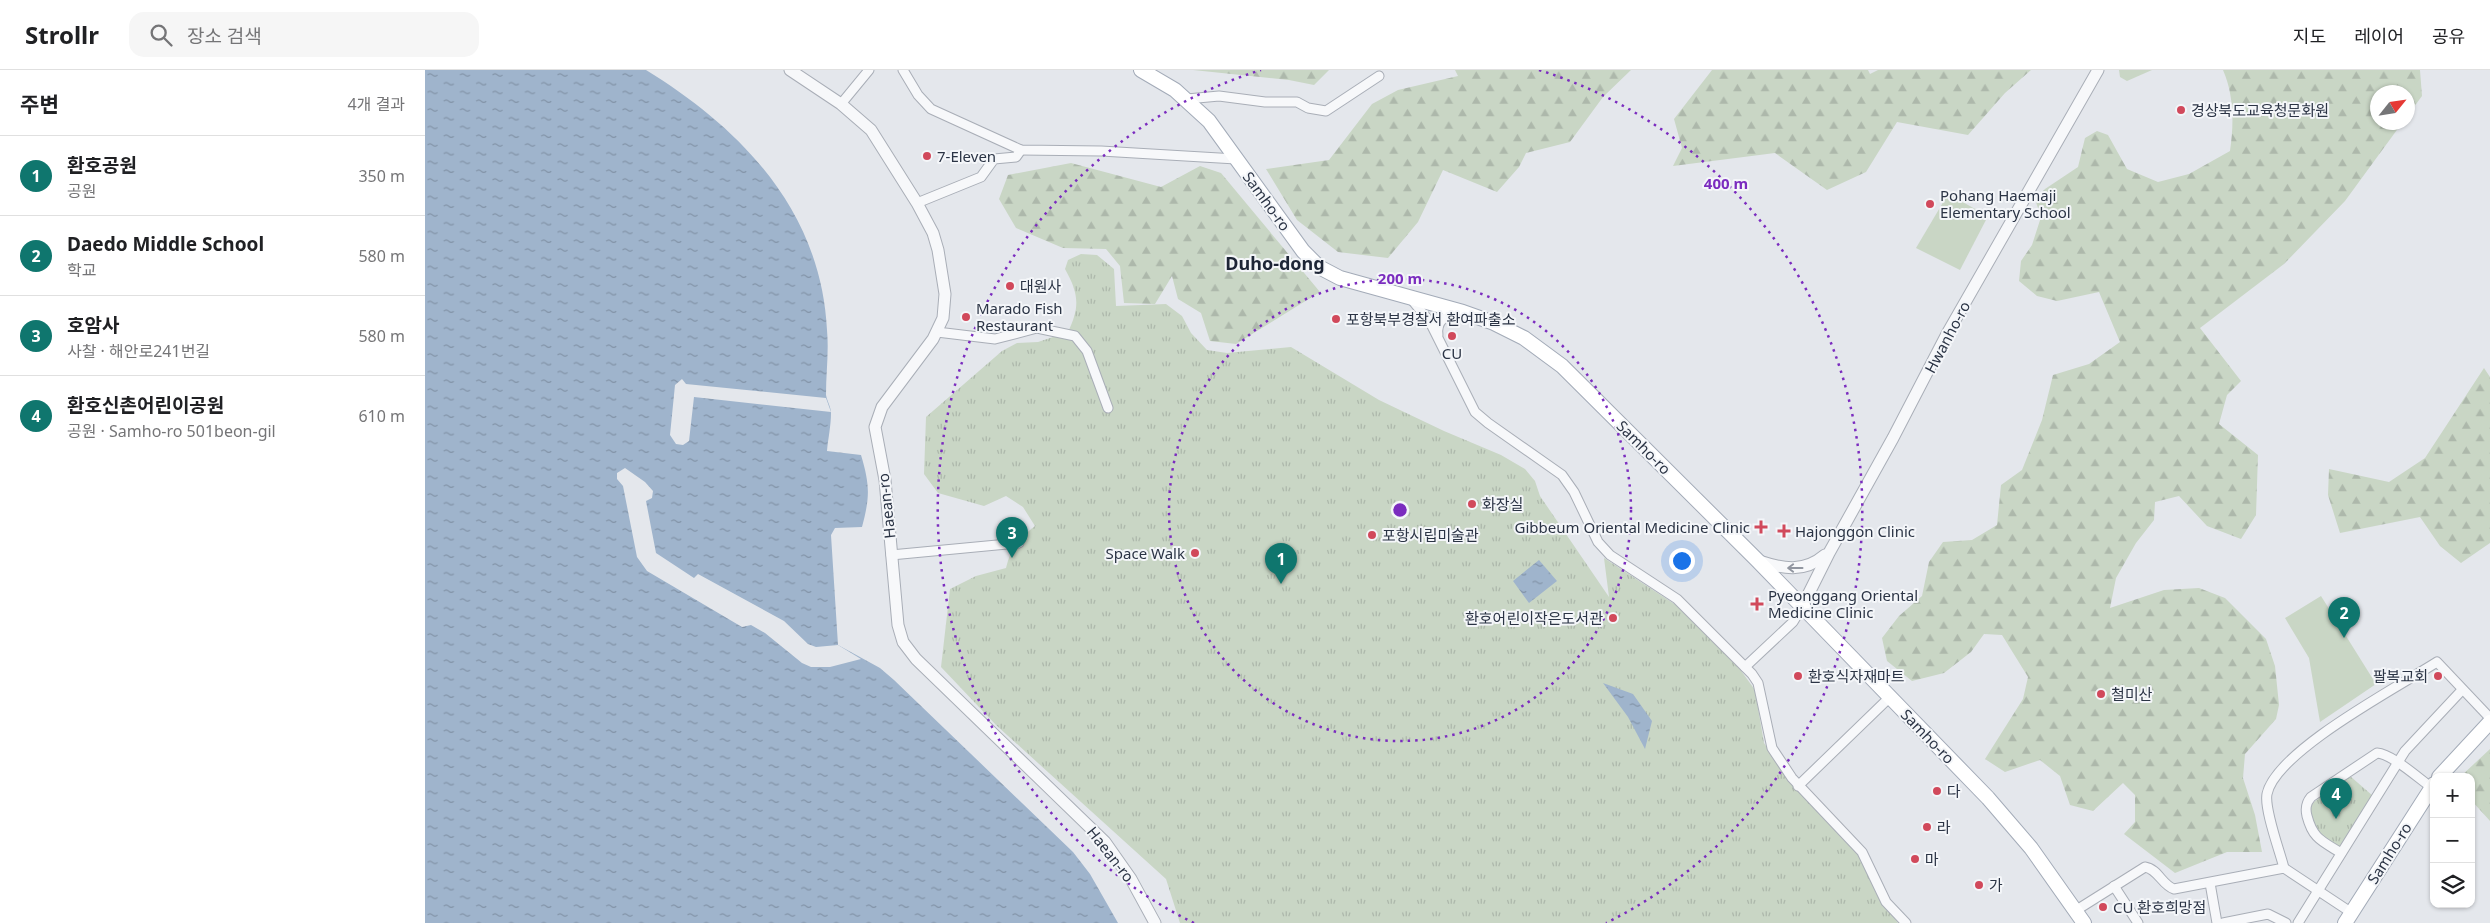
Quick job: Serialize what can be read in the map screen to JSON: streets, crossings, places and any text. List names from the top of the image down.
{
  "streets": {
    "main road": ["Samho-ro"],
    "street": ["Hwanho-ro", "Haean-ro"]
  },
  "crossings": [
    ["Samho-ro", "Hwanho-ro"]
  ],
  "districts": ["Duho-dong"],
  "places": {
    "other": [
      "경상북도교육청문화원",
      "7-Eleven",
      "Pohang Haemaji Elementary School",
      "대원사",
      "Marado Fish Restaurant",
      "포항북부경찰서 환여파출소",
      "CU",
      "화장실",
      "포항시립미술관",
      "Space Walk",
      "환호어린이작은도서관",
      "환호식자재마트",
      "팔복교회",
      "철미산",
      "다",
      "라",
      "마",
      "가",
      "CU 환호희망점"
    ],
    "health": ["Gibbeum Oriental Medicine Clinic", "Hajonggon Clinic", "Pyeonggang Oriental Medicine Clinic"]
  },
  "north": "top right",
  "page": {
    "header": "Strollr",
    "search": "장소 검색",
    "nav": ["지도", "레이어", "공유"],
    "heading": ["주변", "4개 결과"],
    "list": [
      {
        "mark": "1",
        "name": "환호공원",
        "note": "공원",
        "value": "350 m"
      },
      {
        "mark": "2",
        "name": "Daedo Middle School",
        "note": "학교",
        "value": "580 m"
      },
      {
        "mark": "3",
        "name": "호암사",
        "note": "사찰 · 해안로241번길",
        "value": "580 m"
      },
      {
        "mark": "4",
        "name": "환호신촌어린이공원",
        "note": "공원 · Samho-ro 501beon-gil",
        "value": "610 m"
      }
    ],
    "pins": [
      "3",
      "1",
      "2",
      "4"
    ],
    "map_buttons": ["+", "−"]
  },
  "rings": ["400 m", "200 m"]
}
